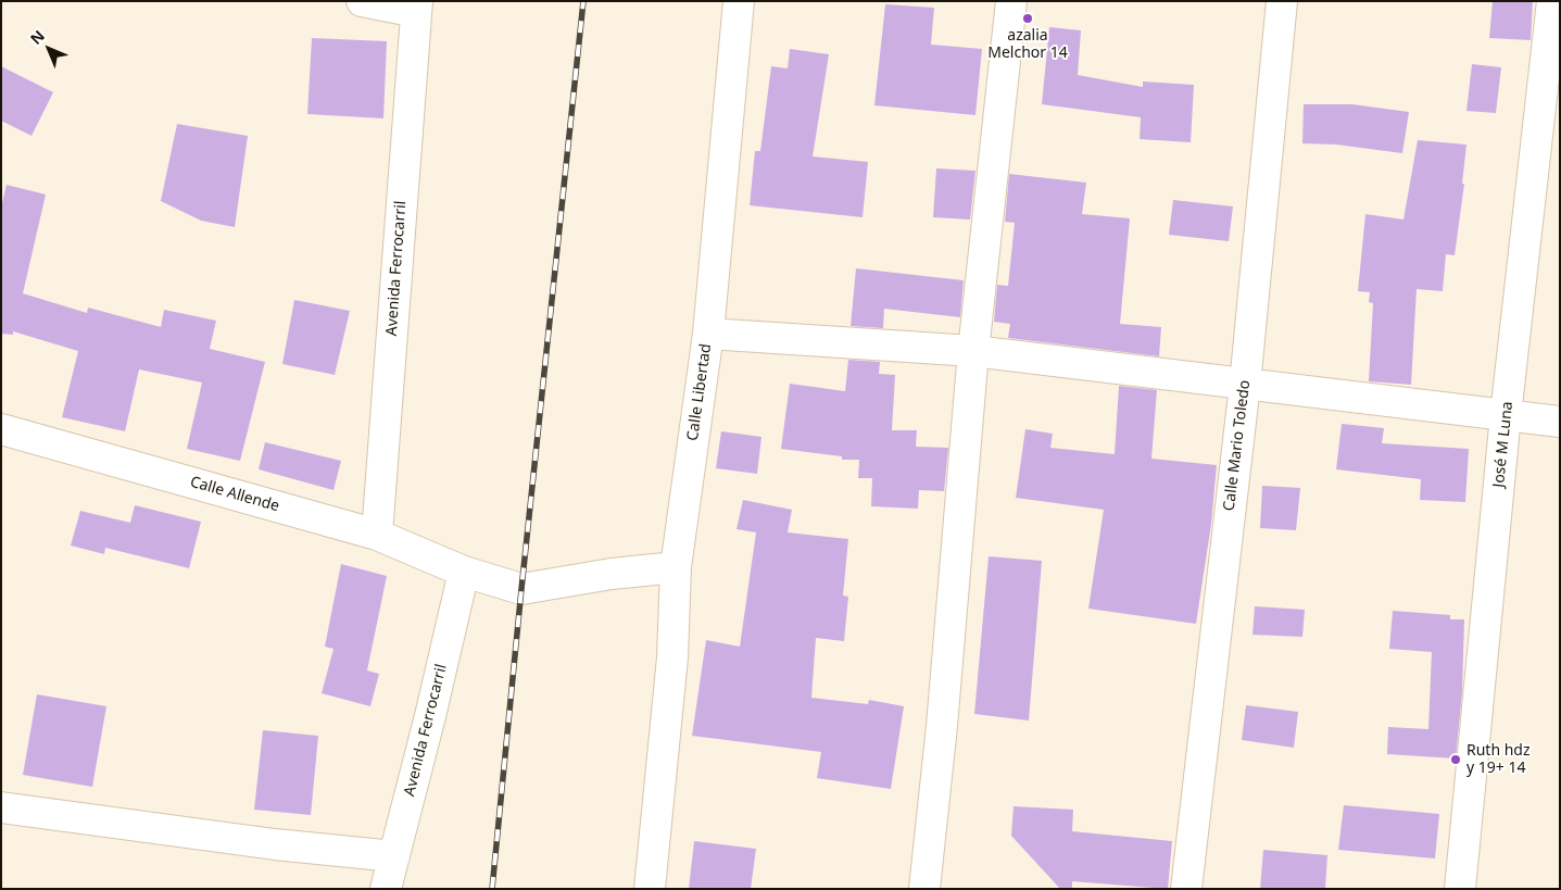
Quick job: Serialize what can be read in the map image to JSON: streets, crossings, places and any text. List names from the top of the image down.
{
  "streets": {
    "street": [
      "Avenida Ferrocarril",
      "Calle Libertad",
      "José M Luna",
      "Calle Mario Toledo",
      "Calle Allende"
    ]
  },
  "crossings": [
    ["Avenida Ferrocarril", "Calle Allende"]
  ],
  "places": ["azalia Melchor 14", "Ruth hdz y 19+ 14"],
  "north": "top left"
}
